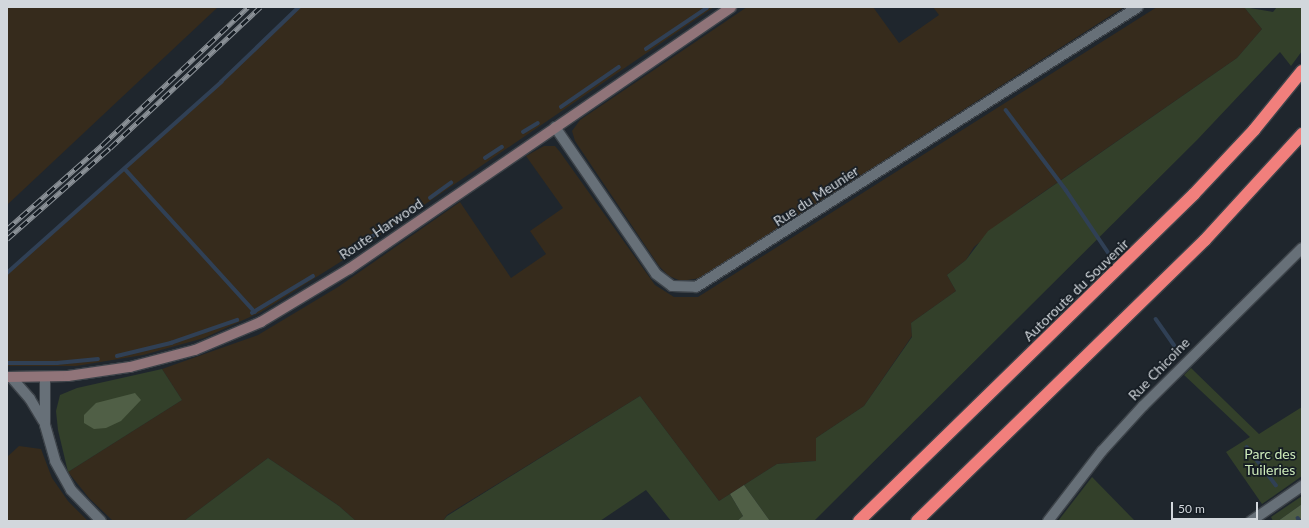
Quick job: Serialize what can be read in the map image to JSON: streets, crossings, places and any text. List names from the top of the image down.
{
  "streets": {
    "highway": ["Autoroute du Souvenir"],
    "main road": ["Route Harwood"],
    "street": ["Rue du Meunier", "Rue Chicoine"]
  },
  "crossings": [
    ["Rue du Meunier", "Route Harwood"]
  ],
  "parks": ["Parc des Tuileries"],
  "scale_bar": "50 m"
}
